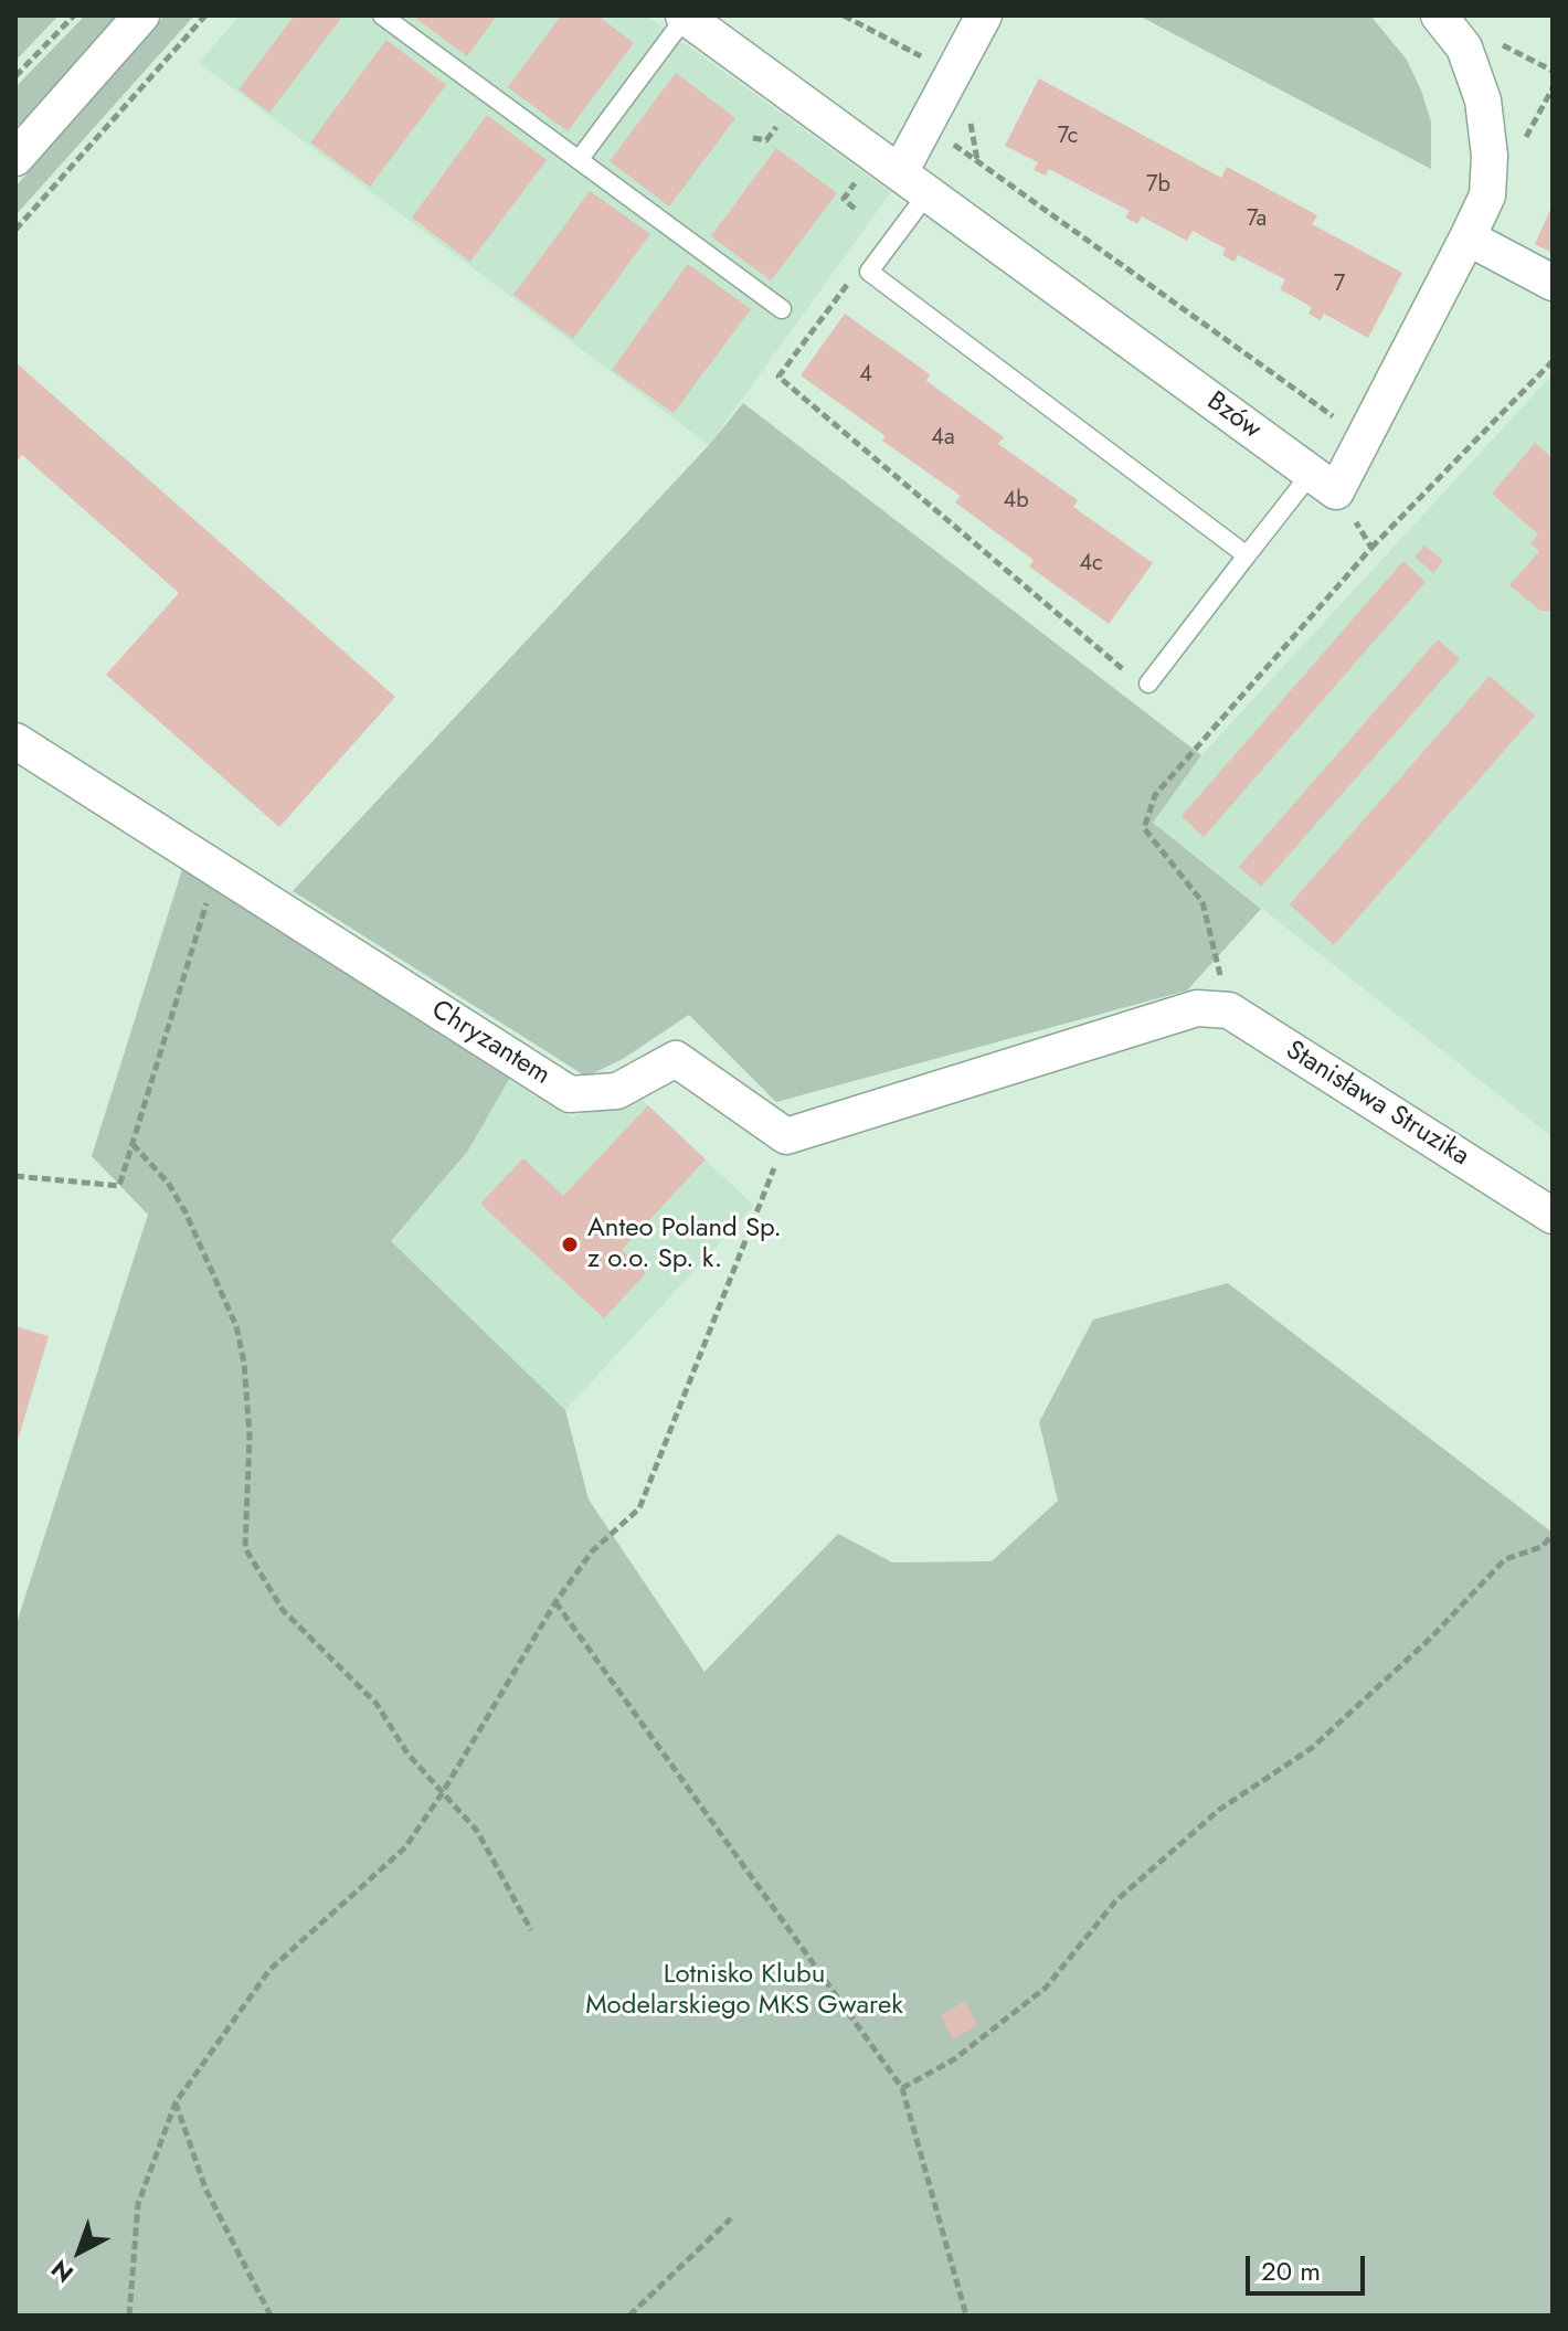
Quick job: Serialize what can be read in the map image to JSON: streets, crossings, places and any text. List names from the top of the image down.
{
  "streets": {
    "street": ["Bzów", "Chryzantem", "Stanisława Struzika"]
  },
  "parks": ["Lotnisko Klubu Modelarskiego MKS Gwarek"],
  "places": ["Anteo Poland Sp. z o.o. Sp. k."],
  "house_numbers": [
    "7c",
    "7b",
    "7a",
    "7",
    "4",
    "4a",
    "4b",
    "4c"
  ],
  "scale_bar": "20 m",
  "north": "bottom left"
}
